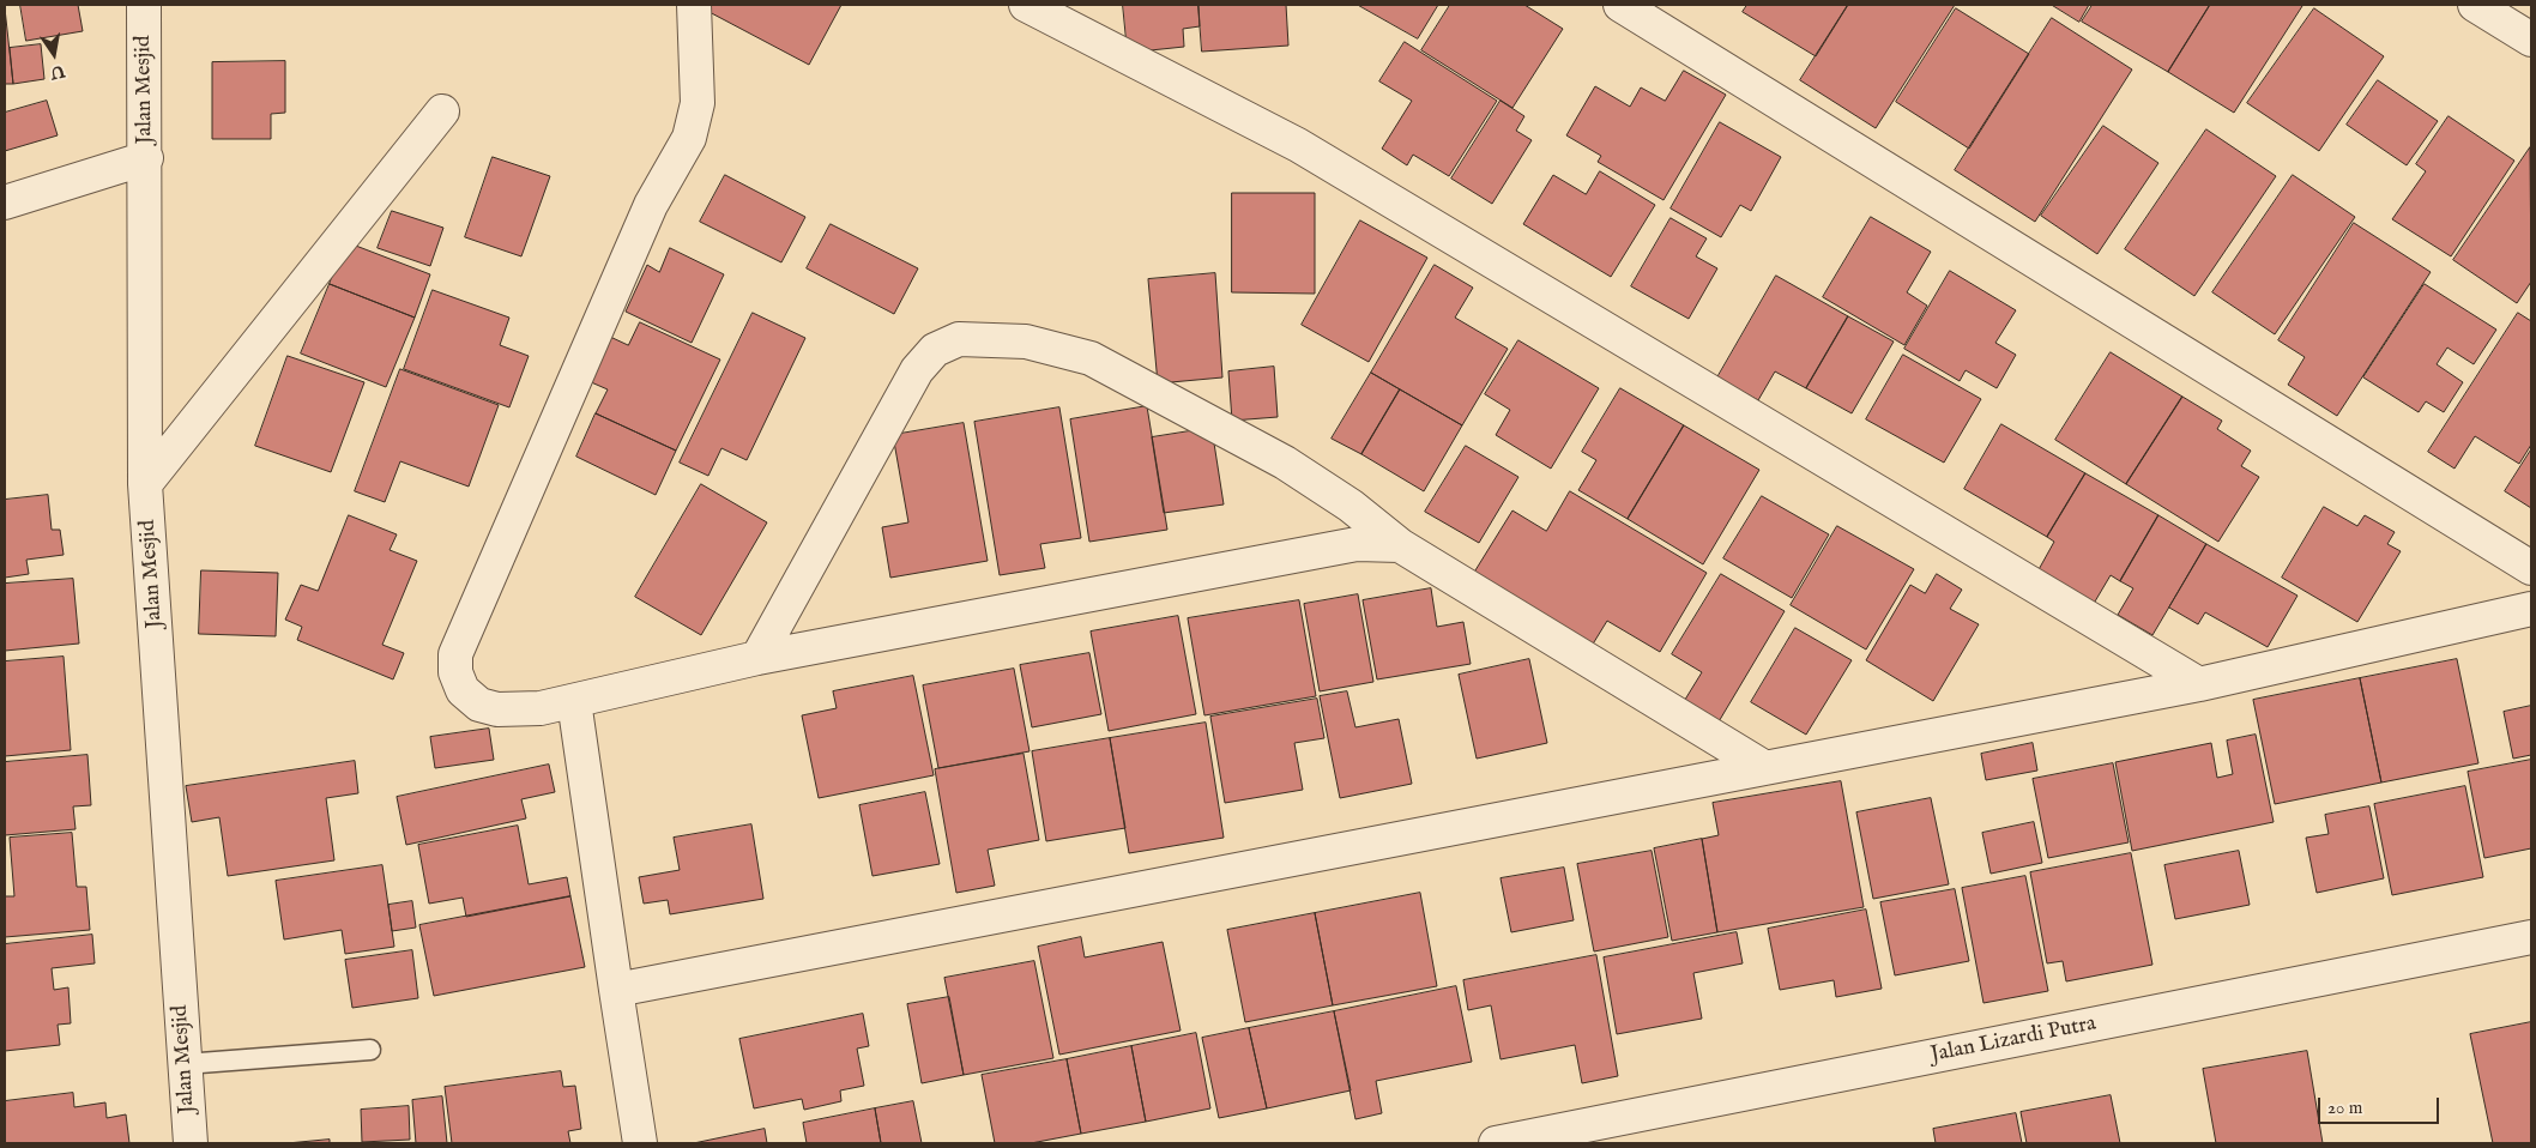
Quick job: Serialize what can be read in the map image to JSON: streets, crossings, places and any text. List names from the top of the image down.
{
  "streets": {
    "street": ["Jalan Mesjid", "Jalan Lizardi Putra"]
  },
  "scale_bar": "20 m",
  "north": "bottom"
}
